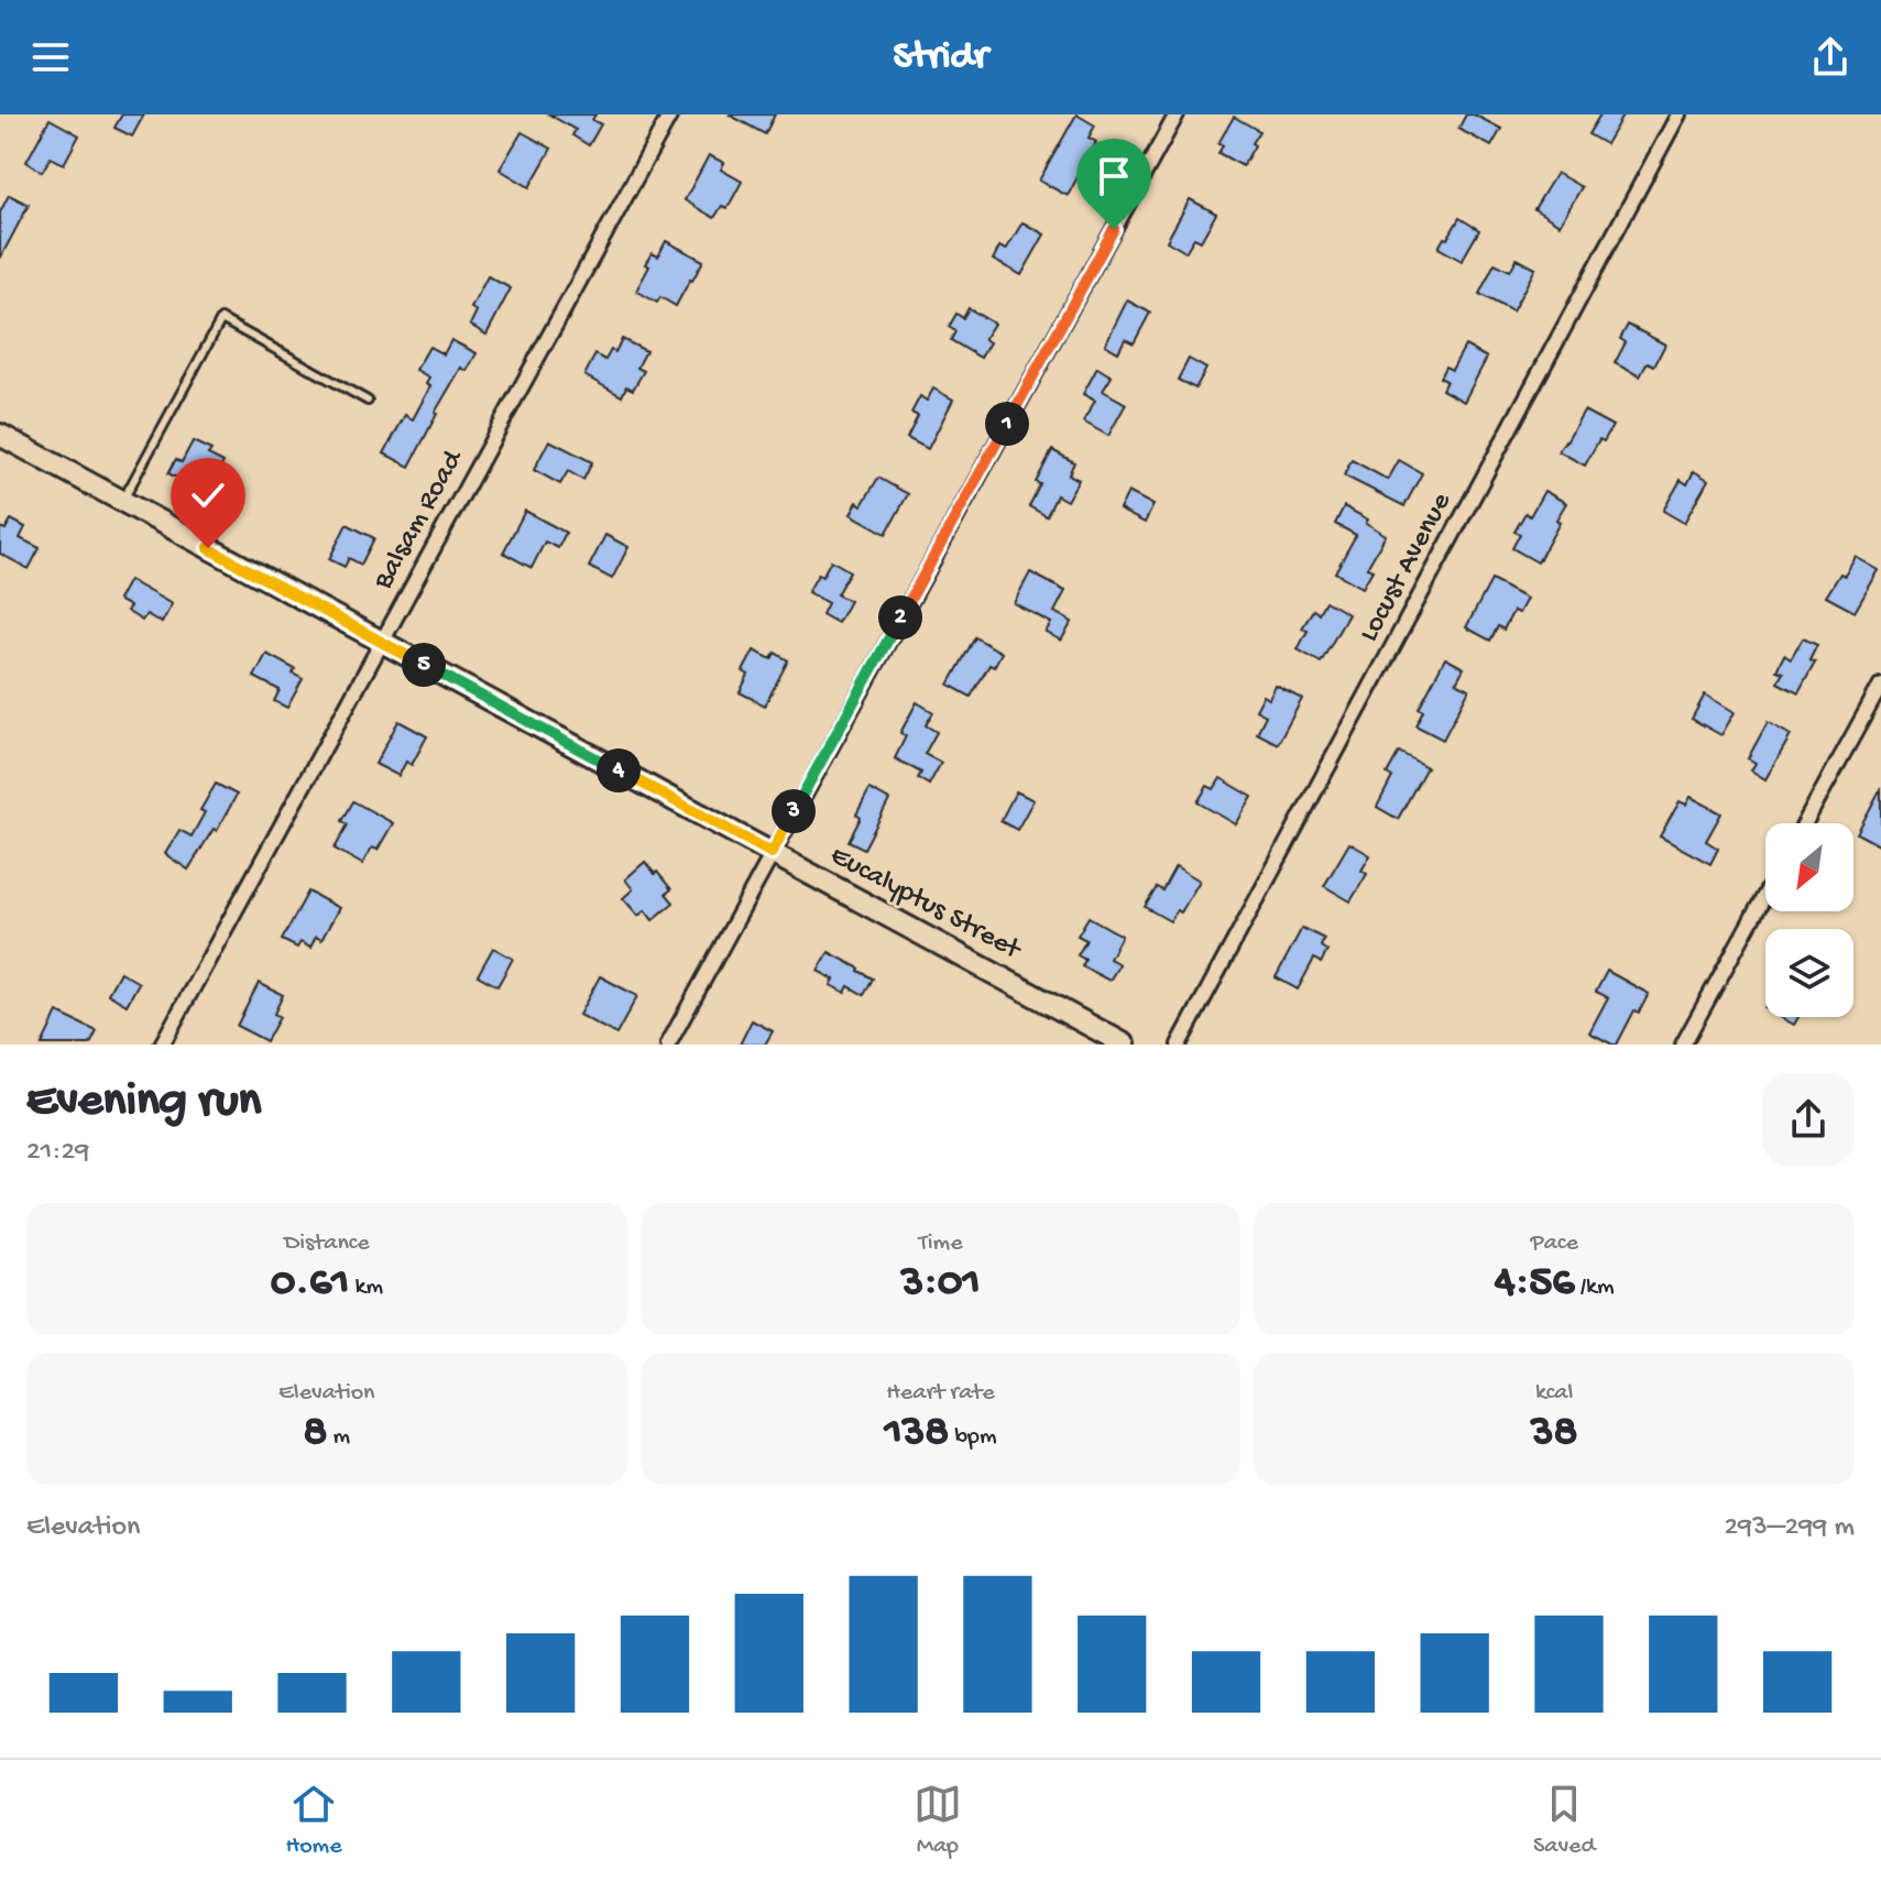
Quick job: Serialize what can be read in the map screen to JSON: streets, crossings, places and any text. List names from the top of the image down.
{
  "streets": {
    "main road": ["Eucalyptus Street"],
    "street": ["Balsam Road", "Locust Avenue"]
  },
  "crossings": [
    ["Balsam Road", "Eucalyptus Street"]
  ],
  "north": "bottom left",
  "page": {
    "header": "Stridr",
    "pins": [
      "1",
      "2",
      "5",
      "4",
      "3"
    ],
    "heading": ["Evening run", "21:29"],
    "stats": [
      ["Distance", "0.61 km"],
      ["Time", "3:01"],
      ["Pace", "4:56 /km"],
      ["Elevation", "8 m"],
      ["Heart rate", "138 bpm"],
      ["kcal", "38"]
    ],
    "chart": ["Elevation", "293–299 m"],
    "tabs": ["Home", "Map", "Saved"]
  }
}
